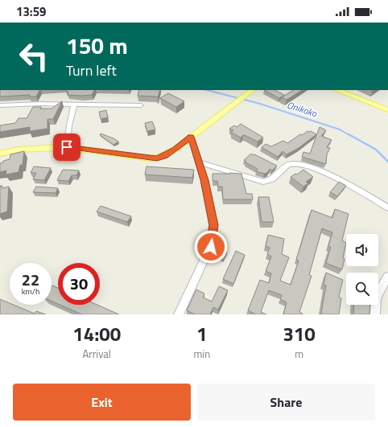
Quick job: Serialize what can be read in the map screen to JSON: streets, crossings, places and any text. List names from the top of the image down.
{
  "water": ["Onikoko"],
  "page": {
    "status": "13:59",
    "turn": ["150 m", "Turn left"],
    "speed": "22 km/h",
    "limit": "30",
    "eta": [
      "14:00",
      "Arrival",
      "1",
      "min",
      "310",
      "m"
    ],
    "buttons": ["Exit", "Share"]
  }
}
